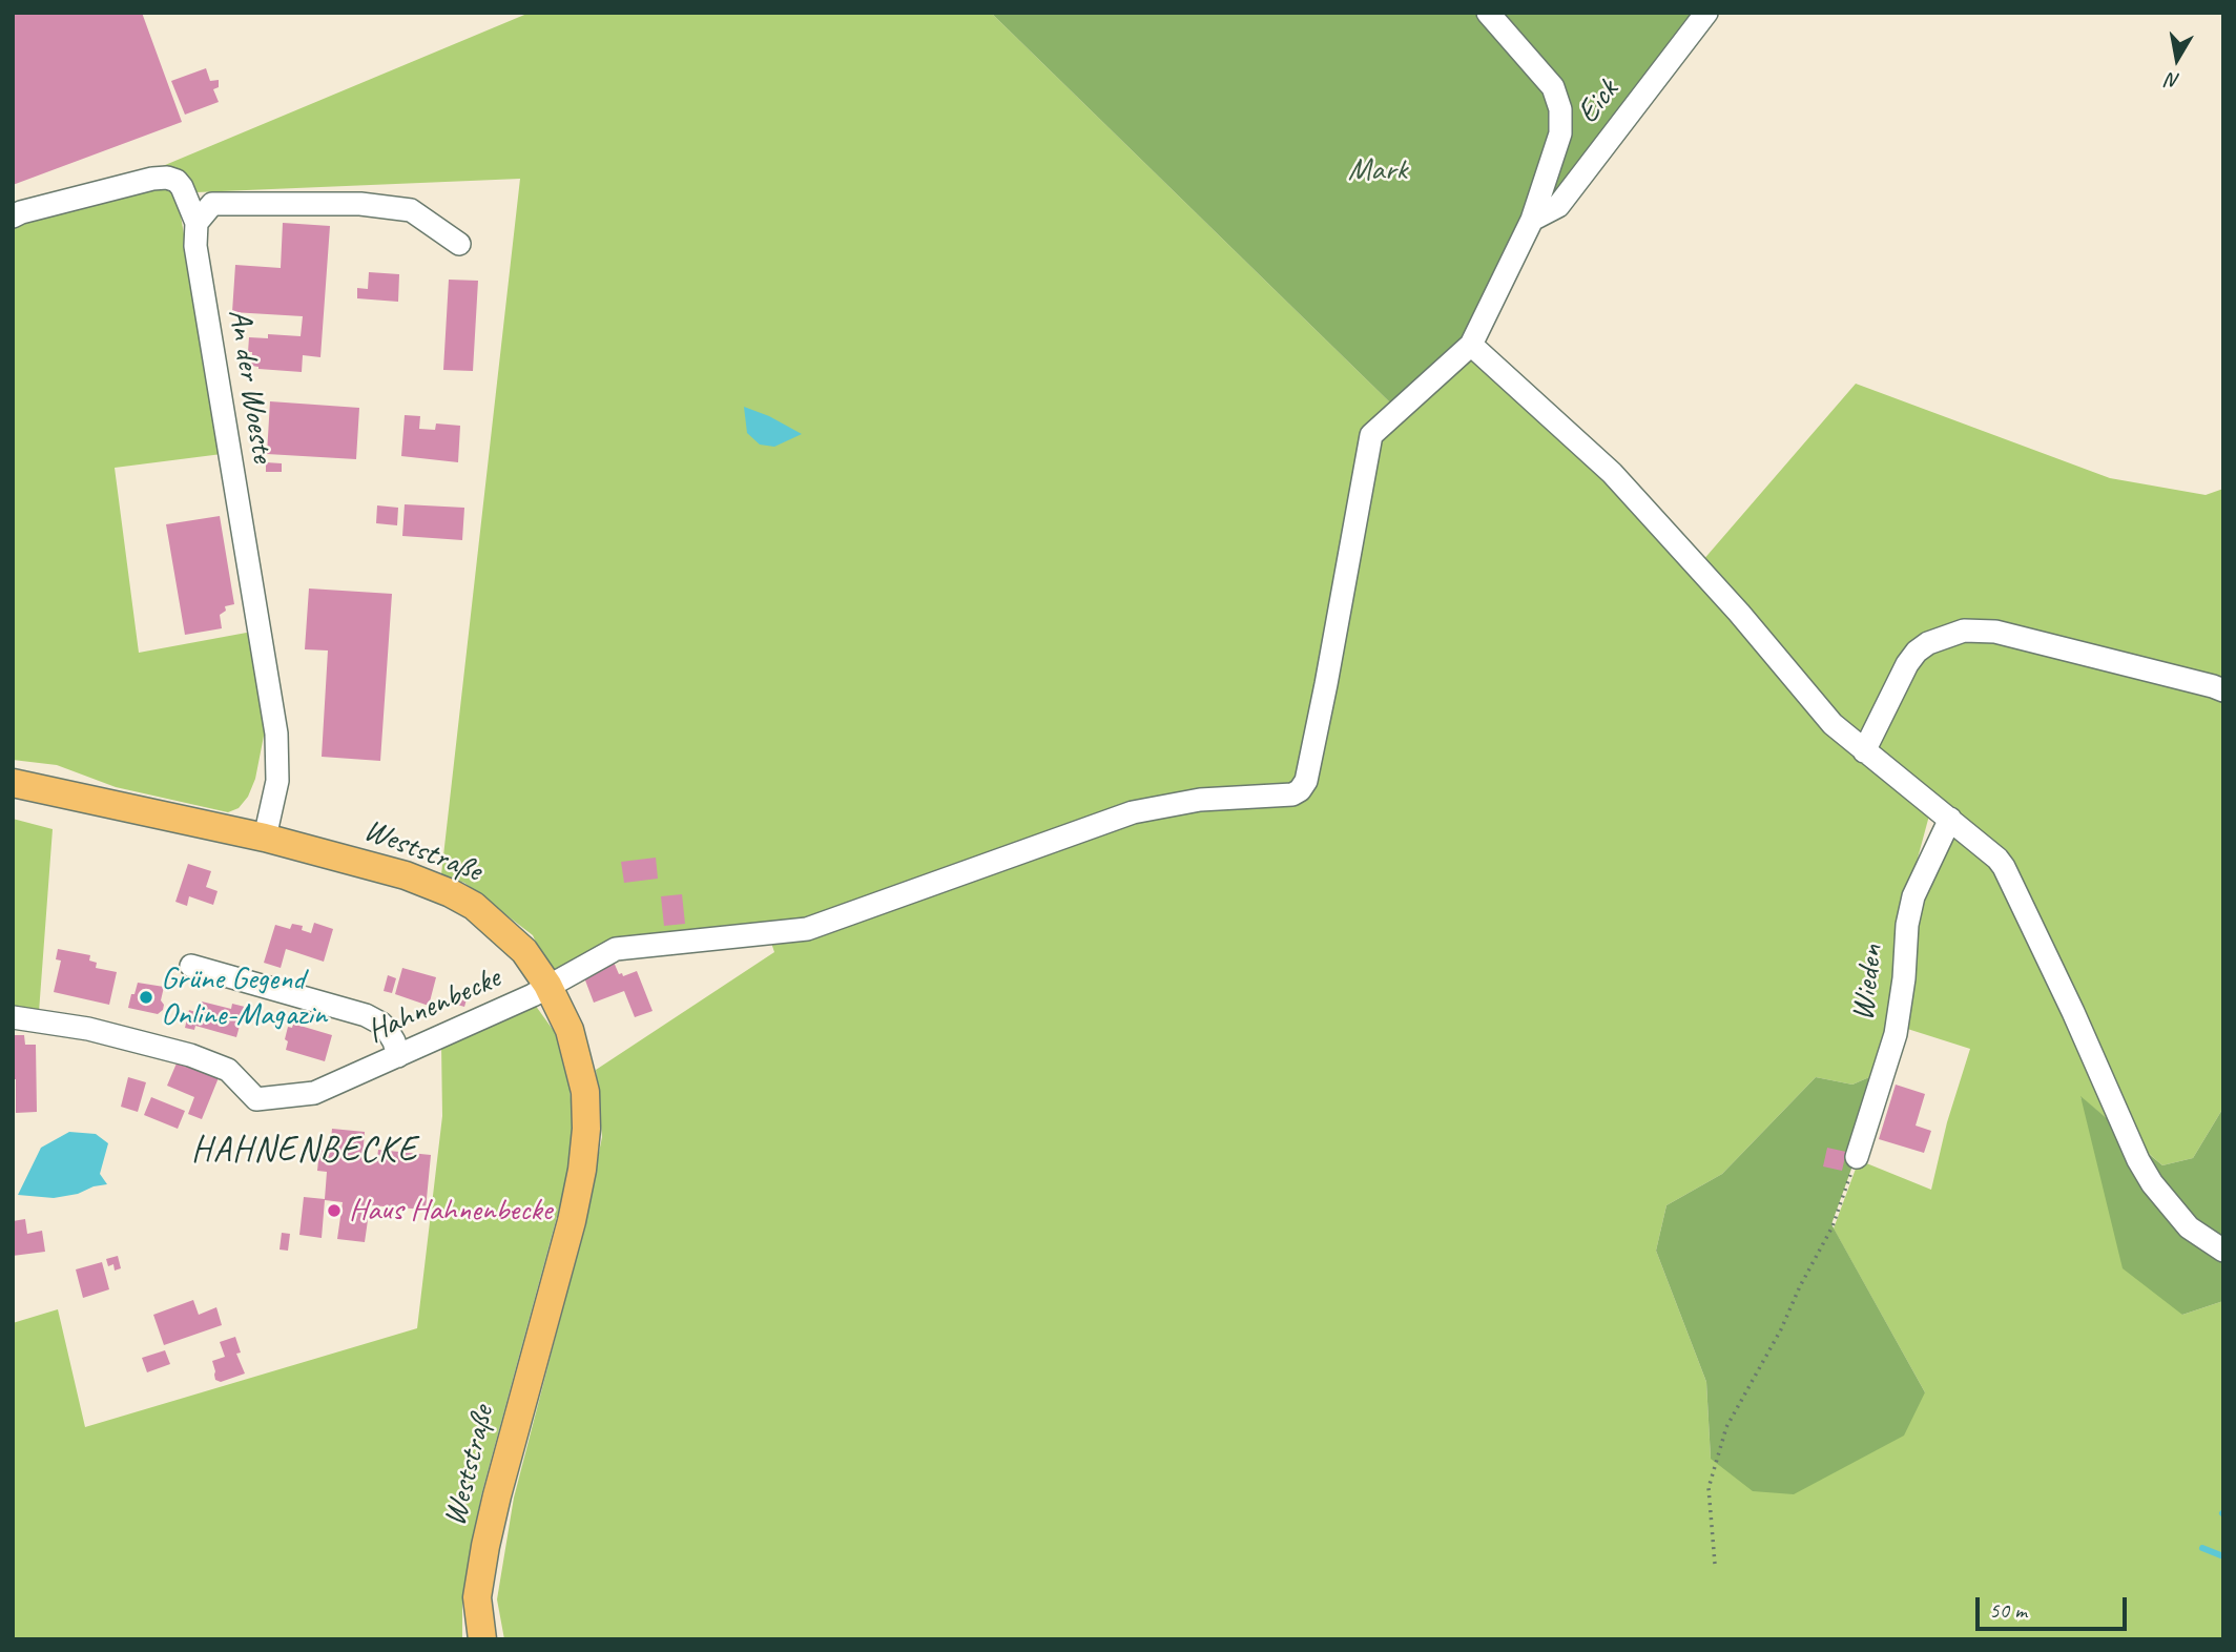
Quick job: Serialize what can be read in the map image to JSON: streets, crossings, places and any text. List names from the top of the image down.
{
  "streets": {
    "main road": ["Weststraße"],
    "street": [
      "Eick",
      "An der Woeste",
      "Wieden",
      "Hahnenbecke"
    ]
  },
  "crossings": [
    ["An der Woeste", "Weststraße"],
    ["Weststraße", "Hahnenbecke"]
  ],
  "districts": ["HAHNENBECKE"],
  "parks": ["Mark"],
  "places": ["Grüne Gegend Online-Magazin", "Haus Hahnenbecke"],
  "scale_bar": "50 m",
  "north": "bottom"
}
